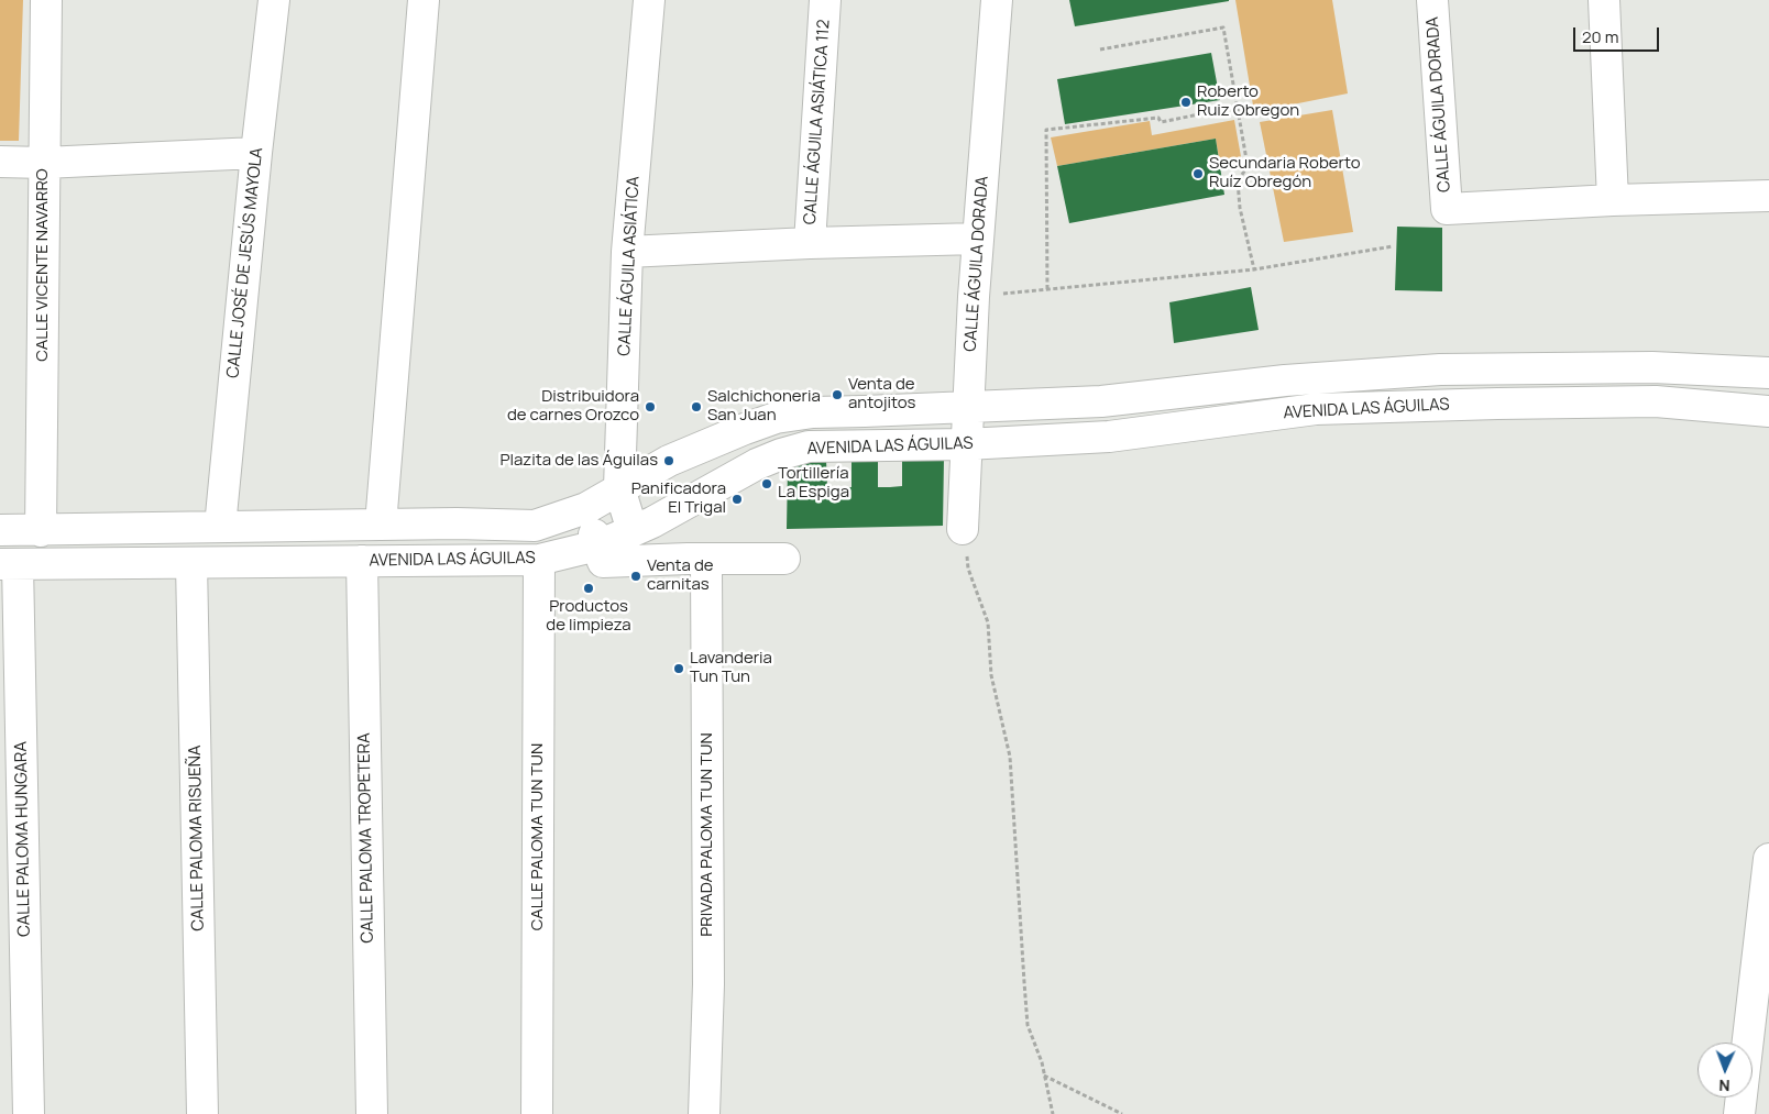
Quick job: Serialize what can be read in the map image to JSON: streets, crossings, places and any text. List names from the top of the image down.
{
  "streets": {
    "street": [
      "CALLE ÁGUILA DORADA",
      "CALLE ÁGUILA ASIÁTICA 112",
      "CALLE JOSÉ DE JESÚS MAYOLA",
      "CALLE VICENTE NAVARRO",
      "CALLE ÁGUILA ASIÁTICA",
      "AVENIDA LAS ÁGUILAS",
      "PRIVADA PALOMA TUN TUN",
      "CALLE PALOMA TUN TUN",
      "CALLE PALOMA RISUEÑA",
      "CALLE PALOMA TROPETERA",
      "CALLE PALOMA HUNGARA"
    ]
  },
  "crossings": [
    ["CALLE ÁGUILA DORADA", "CALLE ÁGUILA ASIÁTICA 112"],
    ["CALLE ÁGUILA DORADA", "AVENIDA LAS ÁGUILAS"],
    ["CALLE ÁGUILA ASIÁTICA 112", "CALLE ÁGUILA ASIÁTICA"],
    ["CALLE JOSÉ DE JESÚS MAYOLA", "AVENIDA LAS ÁGUILAS"],
    ["CALLE VICENTE NAVARRO", "AVENIDA LAS ÁGUILAS"],
    ["CALLE ÁGUILA ASIÁTICA", "AVENIDA LAS ÁGUILAS"],
    ["AVENIDA LAS ÁGUILAS", "CALLE PALOMA TUN TUN"],
    ["AVENIDA LAS ÁGUILAS", "CALLE PALOMA RISUEÑA"],
    ["AVENIDA LAS ÁGUILAS", "CALLE PALOMA TROPETERA"],
    ["AVENIDA LAS ÁGUILAS", "CALLE PALOMA HUNGARA"]
  ],
  "places": [
    "Roberto Ruiz Obregon",
    "Secundaria Roberto Ruíz Obregón",
    "Venta de antojitos",
    "Distribuidora de carnes Orozco",
    "Salchichoneria San Juan",
    "Plazita de las Águilas",
    "Tortillería La Espiga",
    "Panificadora El Trigal",
    "Venta de carnitas",
    "Productos de limpieza",
    "Lavanderia Tun Tun"
  ],
  "scale_bar": "20 m",
  "north": "bottom"
}
